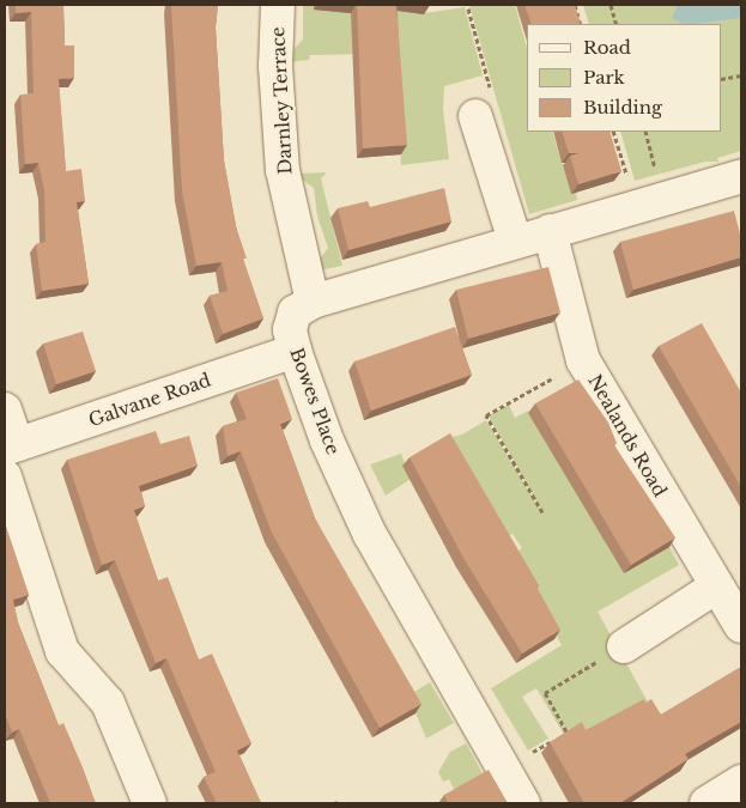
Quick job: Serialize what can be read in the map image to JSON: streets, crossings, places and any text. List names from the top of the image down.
{
  "streets": {
    "street": [
      "Darnley Terrace",
      "Galvane Road",
      "Bowes Place",
      "Nealands Road"
    ]
  },
  "crossings": [
    ["Darnley Terrace", "Bowes Place"],
    ["Galvane Road", "Bowes Place"],
    ["Bowes Place", "Nealands Road"]
  ],
  "legend": ["Road", "Park", "Building"]
}
